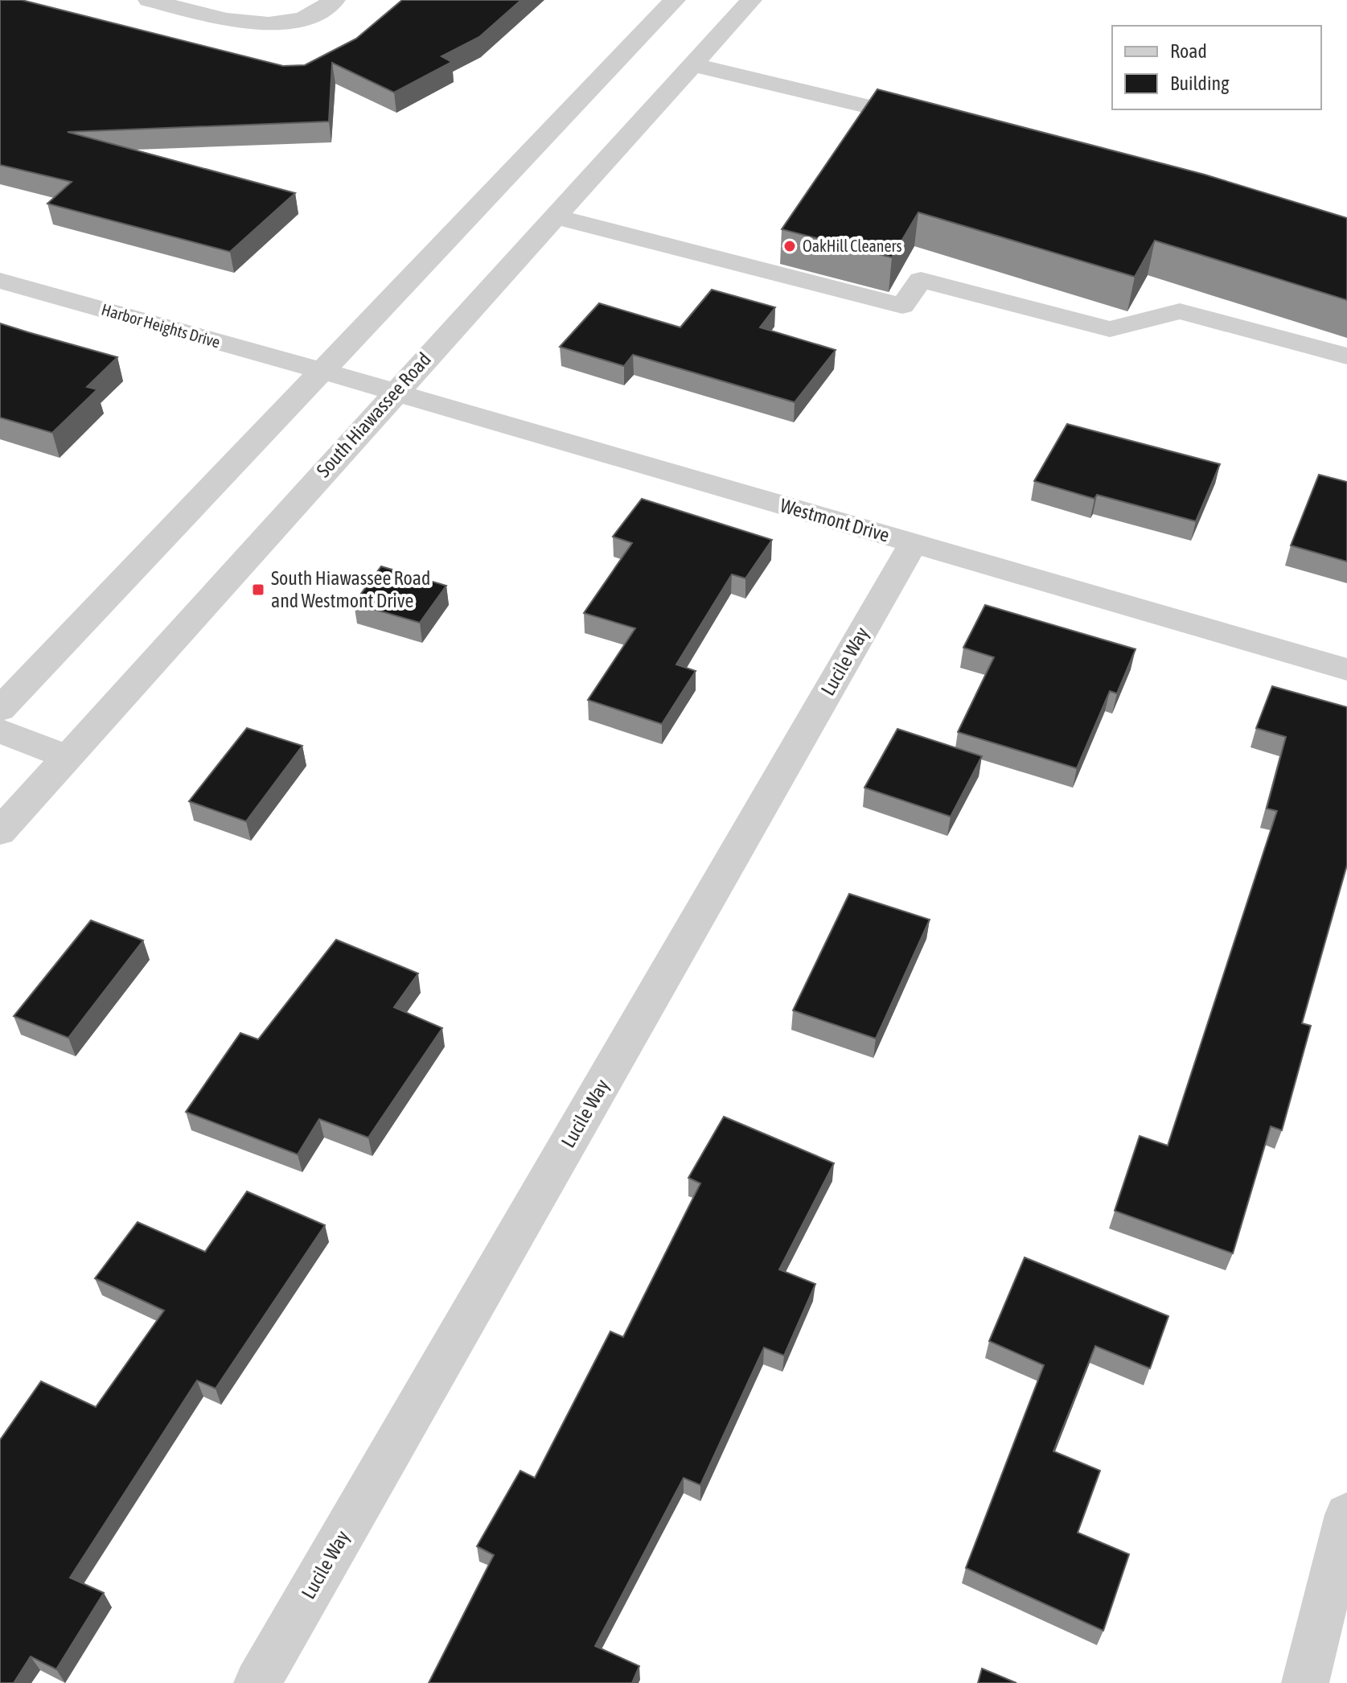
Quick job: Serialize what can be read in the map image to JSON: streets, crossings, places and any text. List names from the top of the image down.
{
  "streets": {
    "street": [
      "Harbor Heights Drive",
      "South Hiawassee Road",
      "Westmont Drive",
      "Lucile Way"
    ]
  },
  "crossings": [
    ["Harbor Heights Drive", "Westmont Drive"],
    ["South Hiawassee Road", "Westmont Drive"],
    ["Westmont Drive", "Lucile Way"]
  ],
  "places": {
    "other": ["OakHill Cleaners"],
    "transit": ["South Hiawassee Road and Westmont Drive"]
  },
  "legend": ["Road", "Building"]
}
